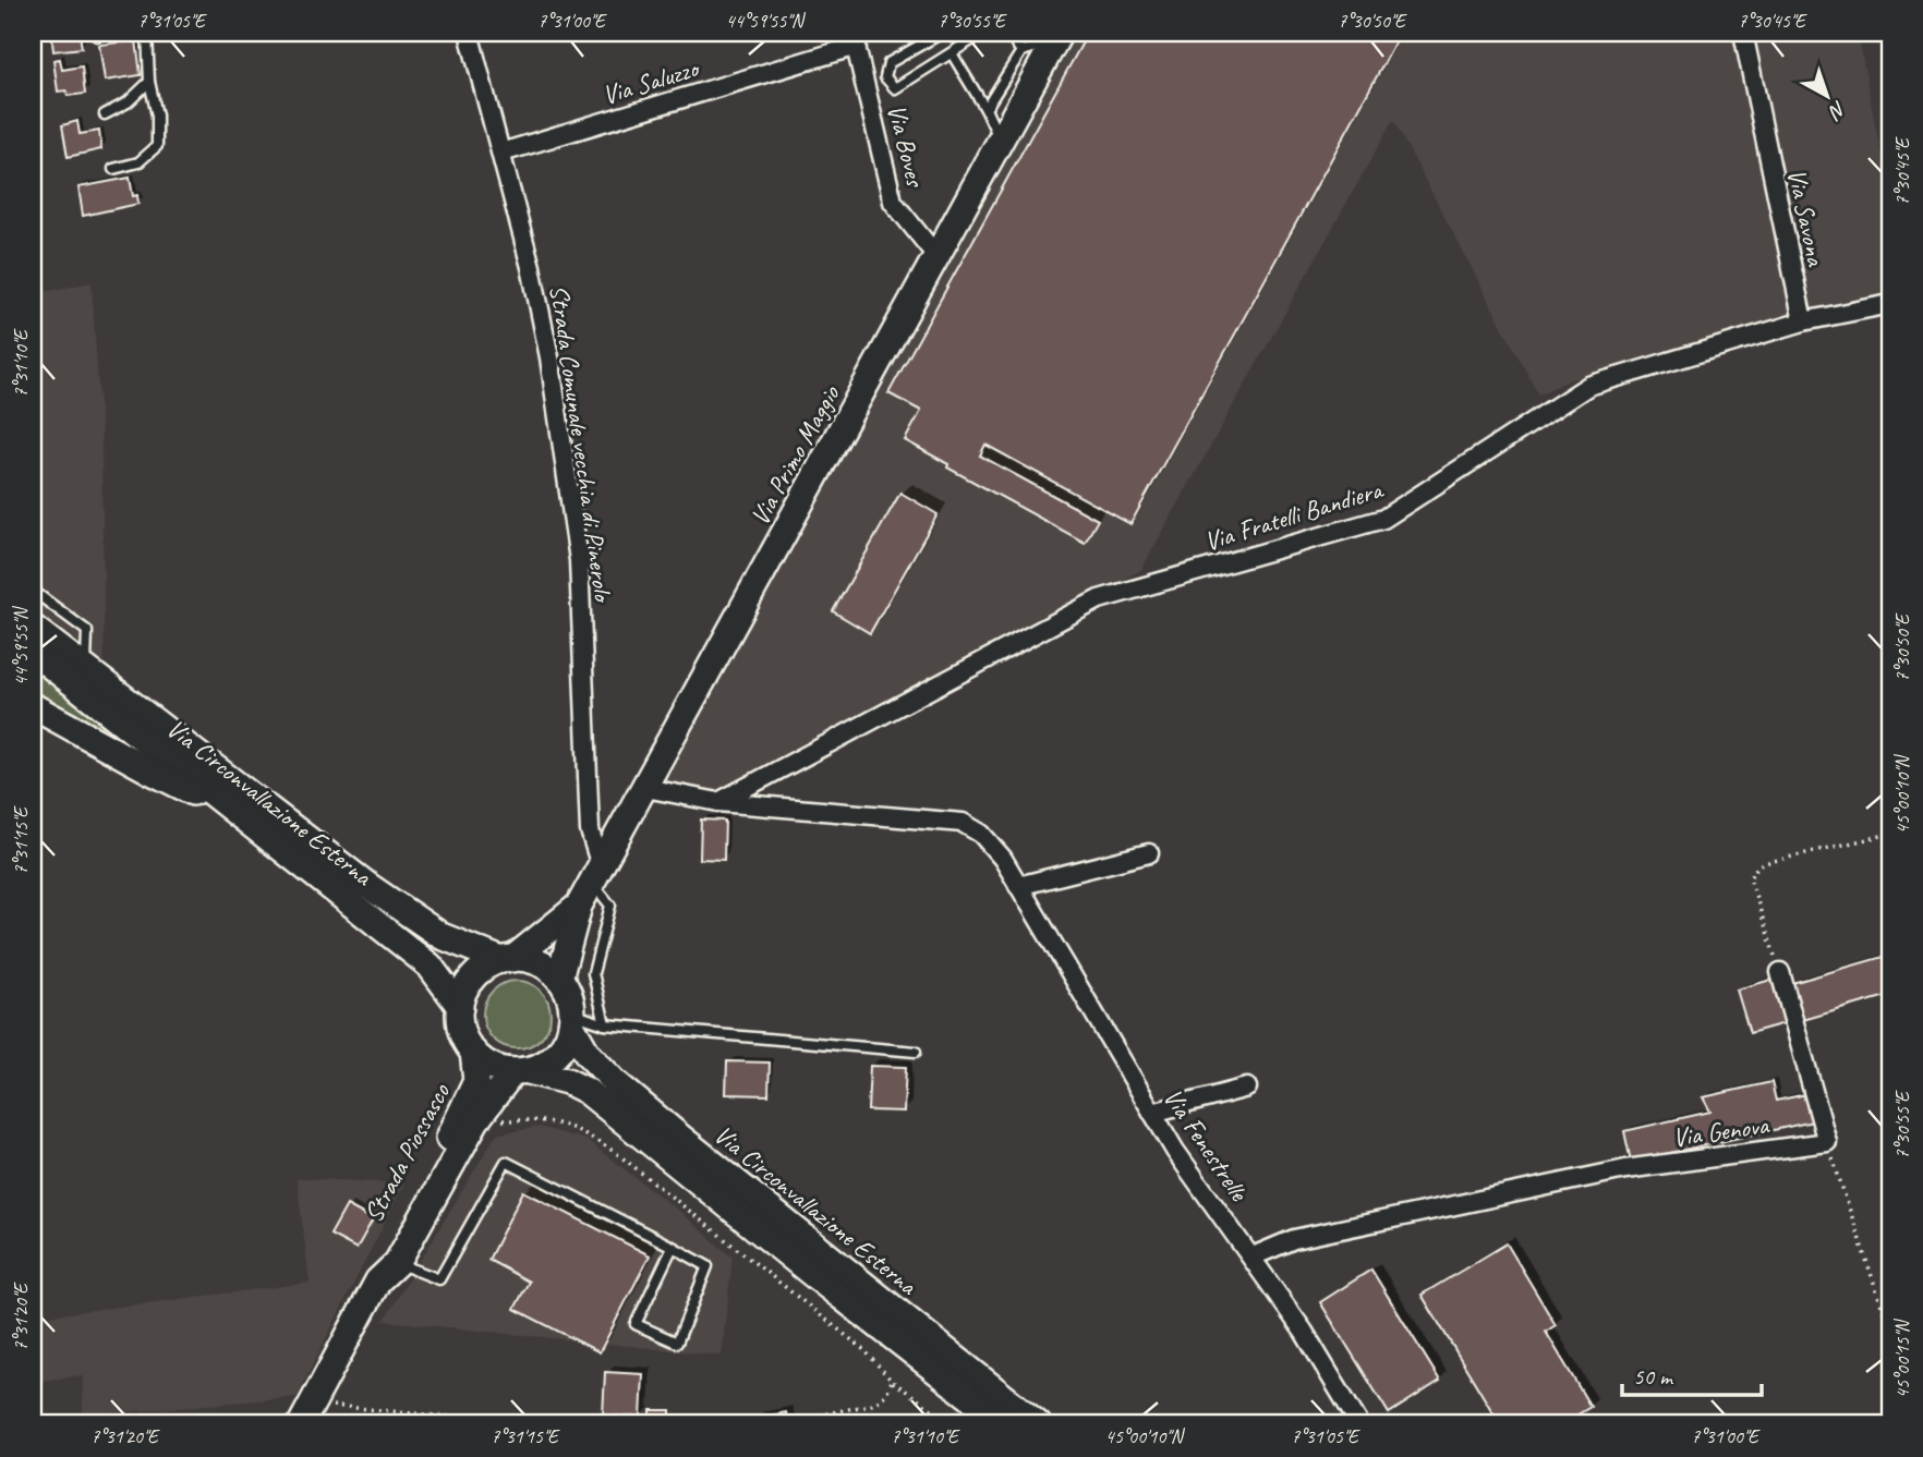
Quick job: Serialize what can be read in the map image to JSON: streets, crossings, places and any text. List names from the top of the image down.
{
  "streets": {
    "main road": ["Via Primo Maggio", "Via Circonvallazione Esterna", "Strada Piossasco"],
    "street": [
      "Via Saluzzo",
      "Via Boves",
      "Via Savona",
      "Strada Comunale vecchia di Pinerolo",
      "Via Fratelli Bandiera",
      "Via Genova",
      "Via Fenestrelle"
    ]
  },
  "crossings": [
    ["Via Saluzzo", "Via Boves"],
    ["Via Saluzzo", "Strada Comunale vecchia di Pinerolo"],
    ["Via Boves", "Via Primo Maggio"],
    ["Via Savona", "Via Fratelli Bandiera"],
    ["Strada Comunale vecchia di Pinerolo", "Via Primo Maggio"],
    ["Via Primo Maggio", "Via Circonvallazione Esterna"],
    ["Via Primo Maggio", "Via Fenestrelle"],
    ["Via Primo Maggio", "Strada Piossasco"],
    ["Via Fratelli Bandiera", "Via Fenestrelle"],
    ["Via Circonvallazione Esterna", "Strada Piossasco"],
    ["Via Genova", "Via Fenestrelle"]
  ],
  "scale_bar": "50 m",
  "north": "bottom right",
  "coordinates": [
    "7°31'05\"E",
    "7°31'00\"E",
    "44°59'55\"N",
    "7°30'55\"E",
    "7°30'50\"E",
    "7°30'45\"E",
    "7°31'10\"E",
    "45°00'10\"N",
    "7°31'15\"E",
    "7°31'20\"E",
    "45°00'15\"N"
  ]
}
